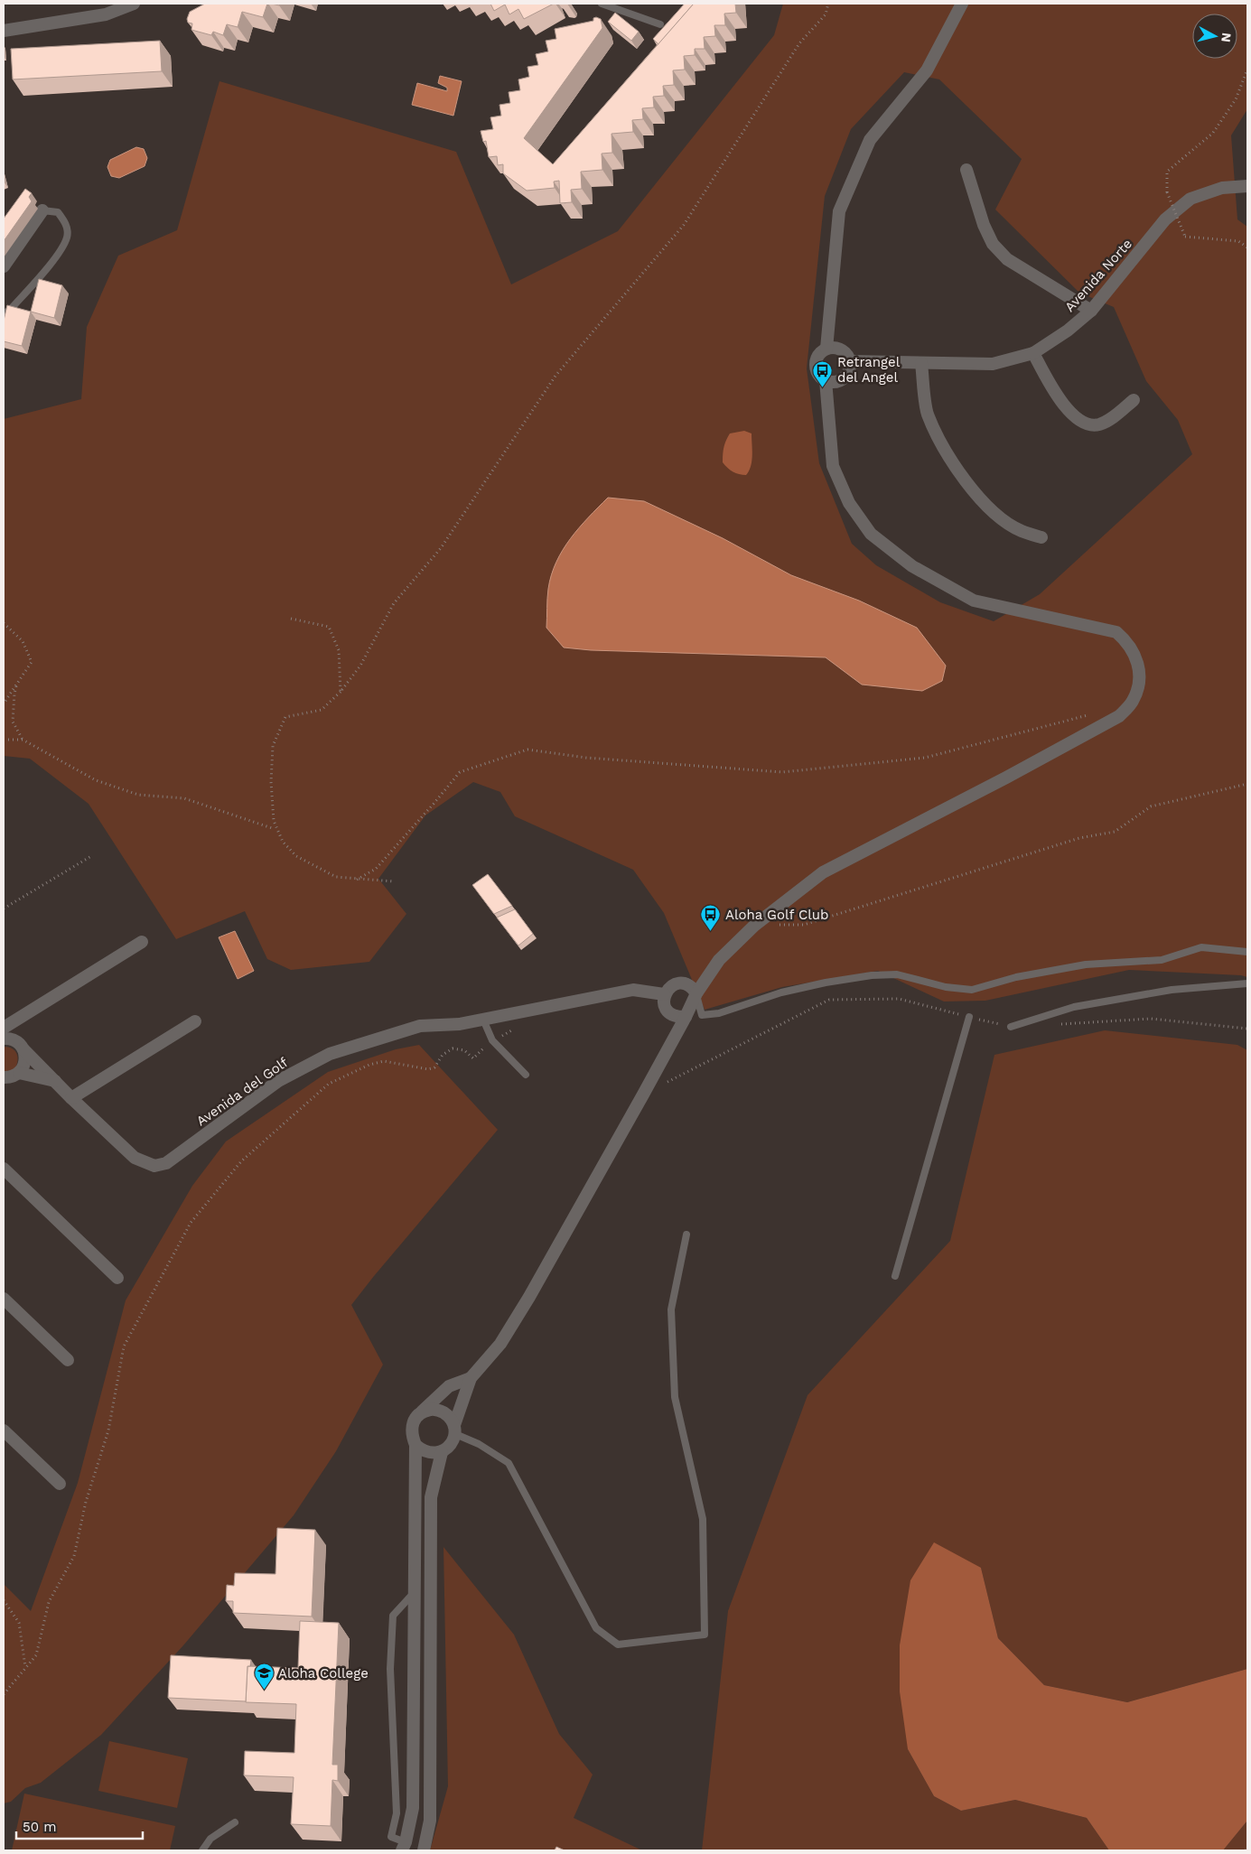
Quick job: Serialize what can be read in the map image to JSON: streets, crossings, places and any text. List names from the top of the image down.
{
  "streets": {
    "street": ["Avenida Norte", "Avenida del Golf"]
  },
  "places": {
    "bus stop": ["Retrangel del Angel", "Aloha Golf Club"],
    "school or university": ["Aloha College"]
  },
  "scale_bar": "50 m",
  "north": "right"
}
